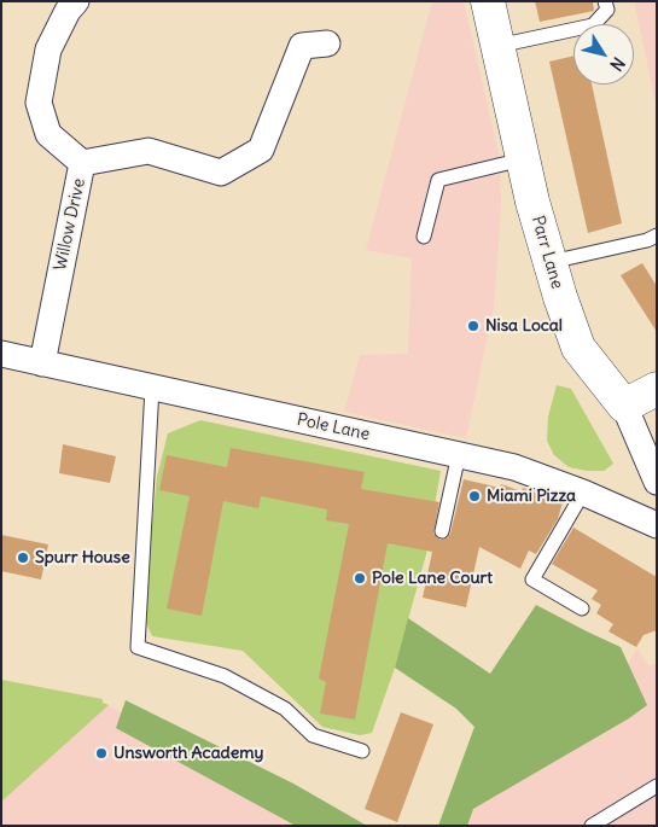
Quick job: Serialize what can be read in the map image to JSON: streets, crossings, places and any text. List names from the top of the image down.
{
  "streets": {
    "street": ["Willow Drive", "Parr Lane", "Pole Lane"]
  },
  "crossings": [
    ["Willow Drive", "Pole Lane"]
  ],
  "places": [
    "Nisa Local",
    "Miami Pizza",
    "Spurr House",
    "Pole Lane Court",
    "Unsworth Academy"
  ],
  "north": "bottom right"
}
